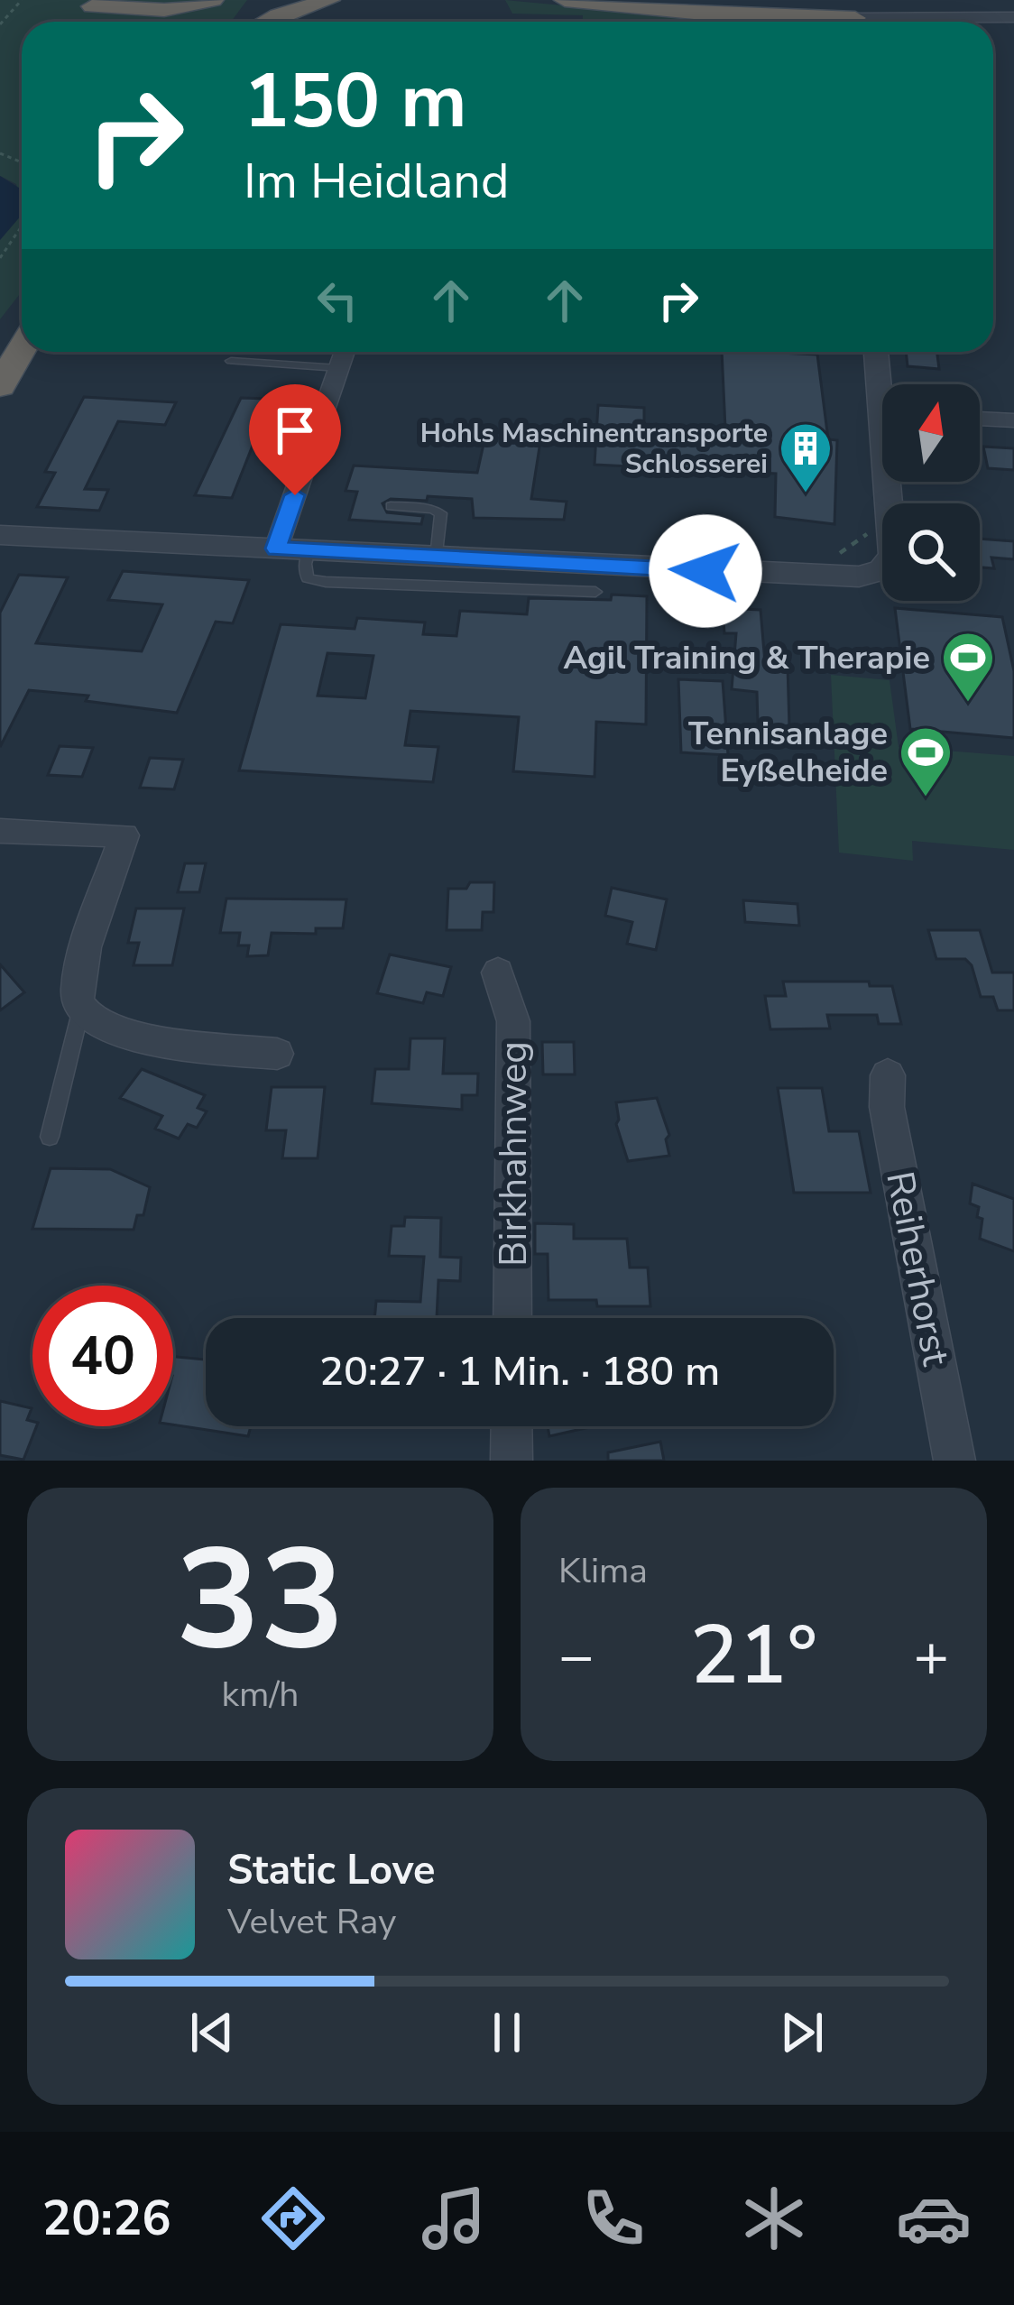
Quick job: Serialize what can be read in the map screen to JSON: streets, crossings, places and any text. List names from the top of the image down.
{
  "streets": {
    "street": ["Birkhahnweg", "Reiherhorst"]
  },
  "places": {
    "building": ["Hohls Maschinentransporte Schlosserei"],
    "sports": ["Agil Training & Therapie", "Tennisanlage Eyßelheide"]
  },
  "north": "top",
  "page": {
    "turn": ["150 m", "Im Heidland"],
    "limit": "40",
    "trip": "20:27 · 1 Min. · 180 m",
    "tile": [
      ["33", "km/h"],
      "Klima"
    ],
    "heat": ["−", "21°", "+"],
    "song": ["Static Love", "Velvet Ray"],
    "tabs": "20:26"
  }
}
